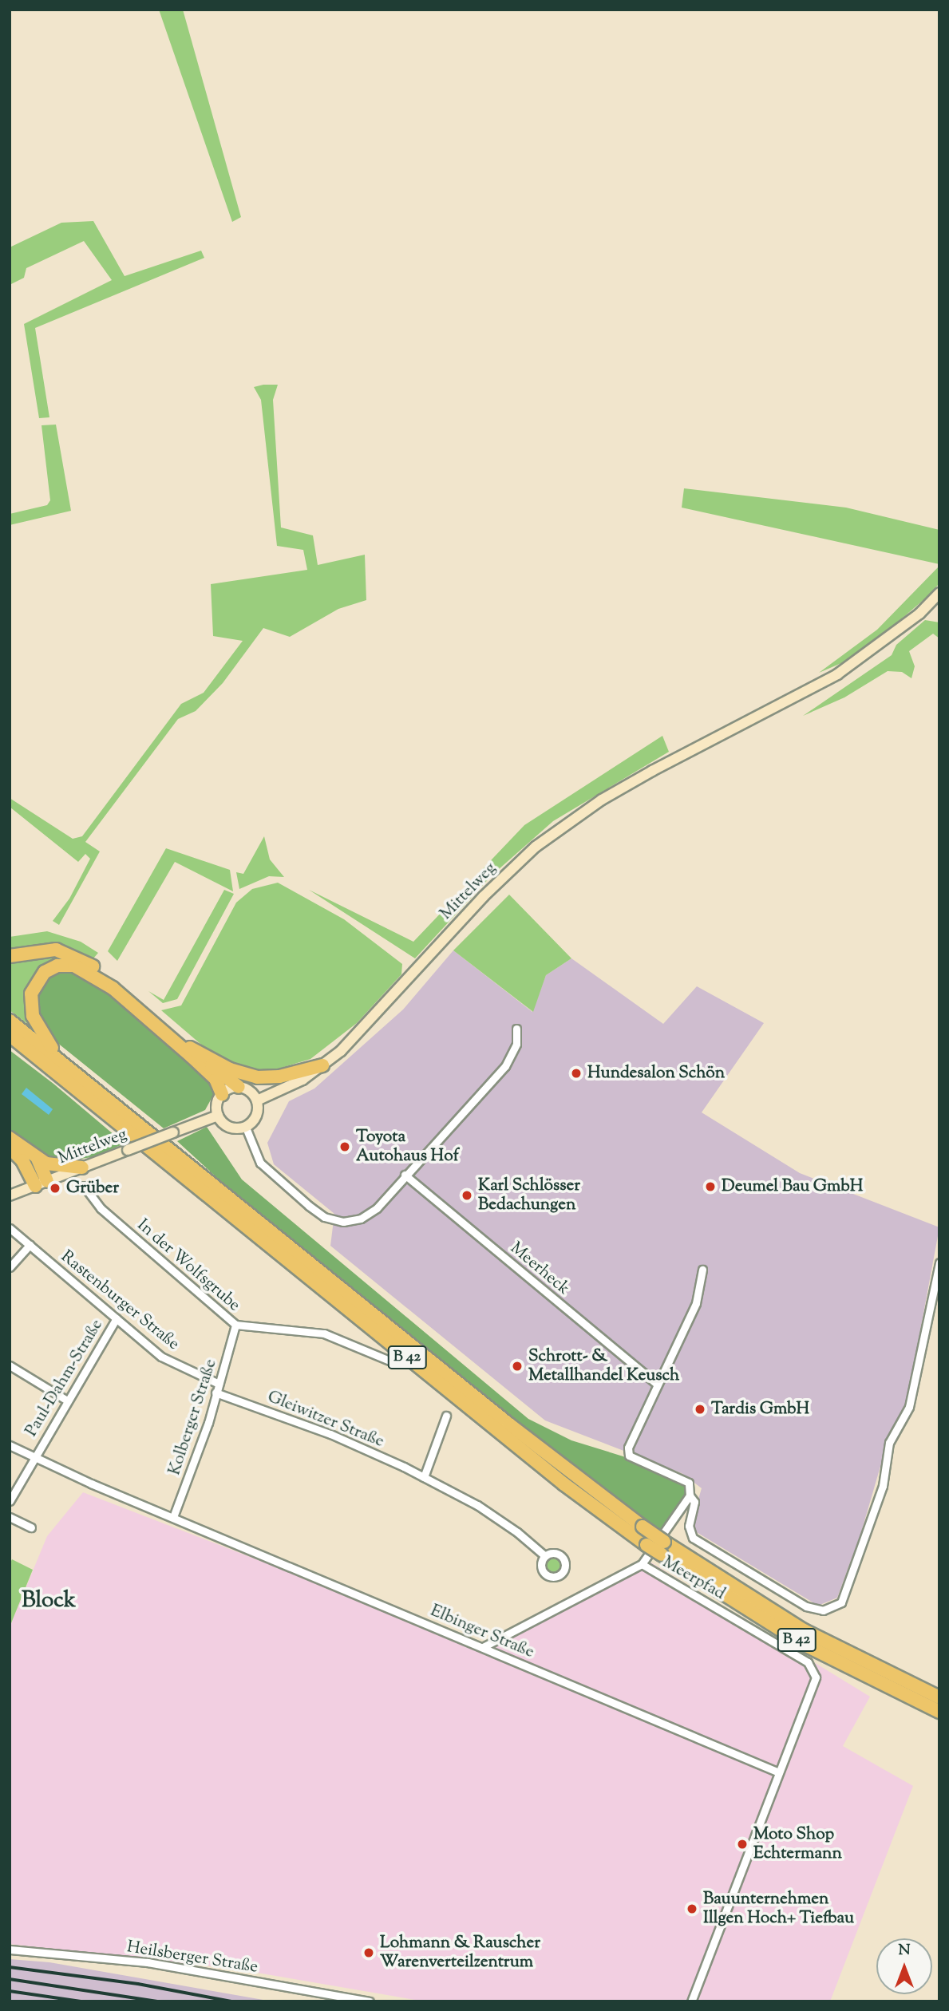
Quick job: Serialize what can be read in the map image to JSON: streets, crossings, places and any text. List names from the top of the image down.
{
  "streets": {
    "highway": ["B 42"],
    "main road": ["Mittelweg"],
    "street": [
      "In der Wolfsgrube",
      "Meerheck",
      "Rastenburger Straße",
      "Paul-Dahm-Straße",
      "Kolberger Straße",
      "Gleiwitzer Straße",
      "Meerpfad",
      "Elbinger Straße",
      "Heilsberger Straße"
    ]
  },
  "crossings": [
    ["In der Wolfsgrube", "Kolberger Straße"],
    ["Rastenburger Straße", "Paul-Dahm-Straße"],
    ["Rastenburger Straße", "Kolberger Straße"],
    ["Paul-Dahm-Straße", "Elbinger Straße"],
    ["Kolberger Straße", "Gleiwitzer Straße"],
    ["Kolberger Straße", "Elbinger Straße"],
    ["Meerpfad", "Elbinger Straße"]
  ],
  "districts": ["Block"],
  "places": [
    "Hundesalon Schön",
    "Toyota Autohaus Hof",
    "Deumel Bau GmbH",
    "Grüber",
    "Karl Schlösser Bedachungen",
    "Schrott- & Metallhandel Keusch",
    "Tardis GmbH",
    "Moto Shop Echtermann",
    "Bauunternehmen Illgen Hoch+ Tiefbau",
    "Lohmann & Rauscher Warenverteilzentrum"
  ],
  "north": "top"
}
